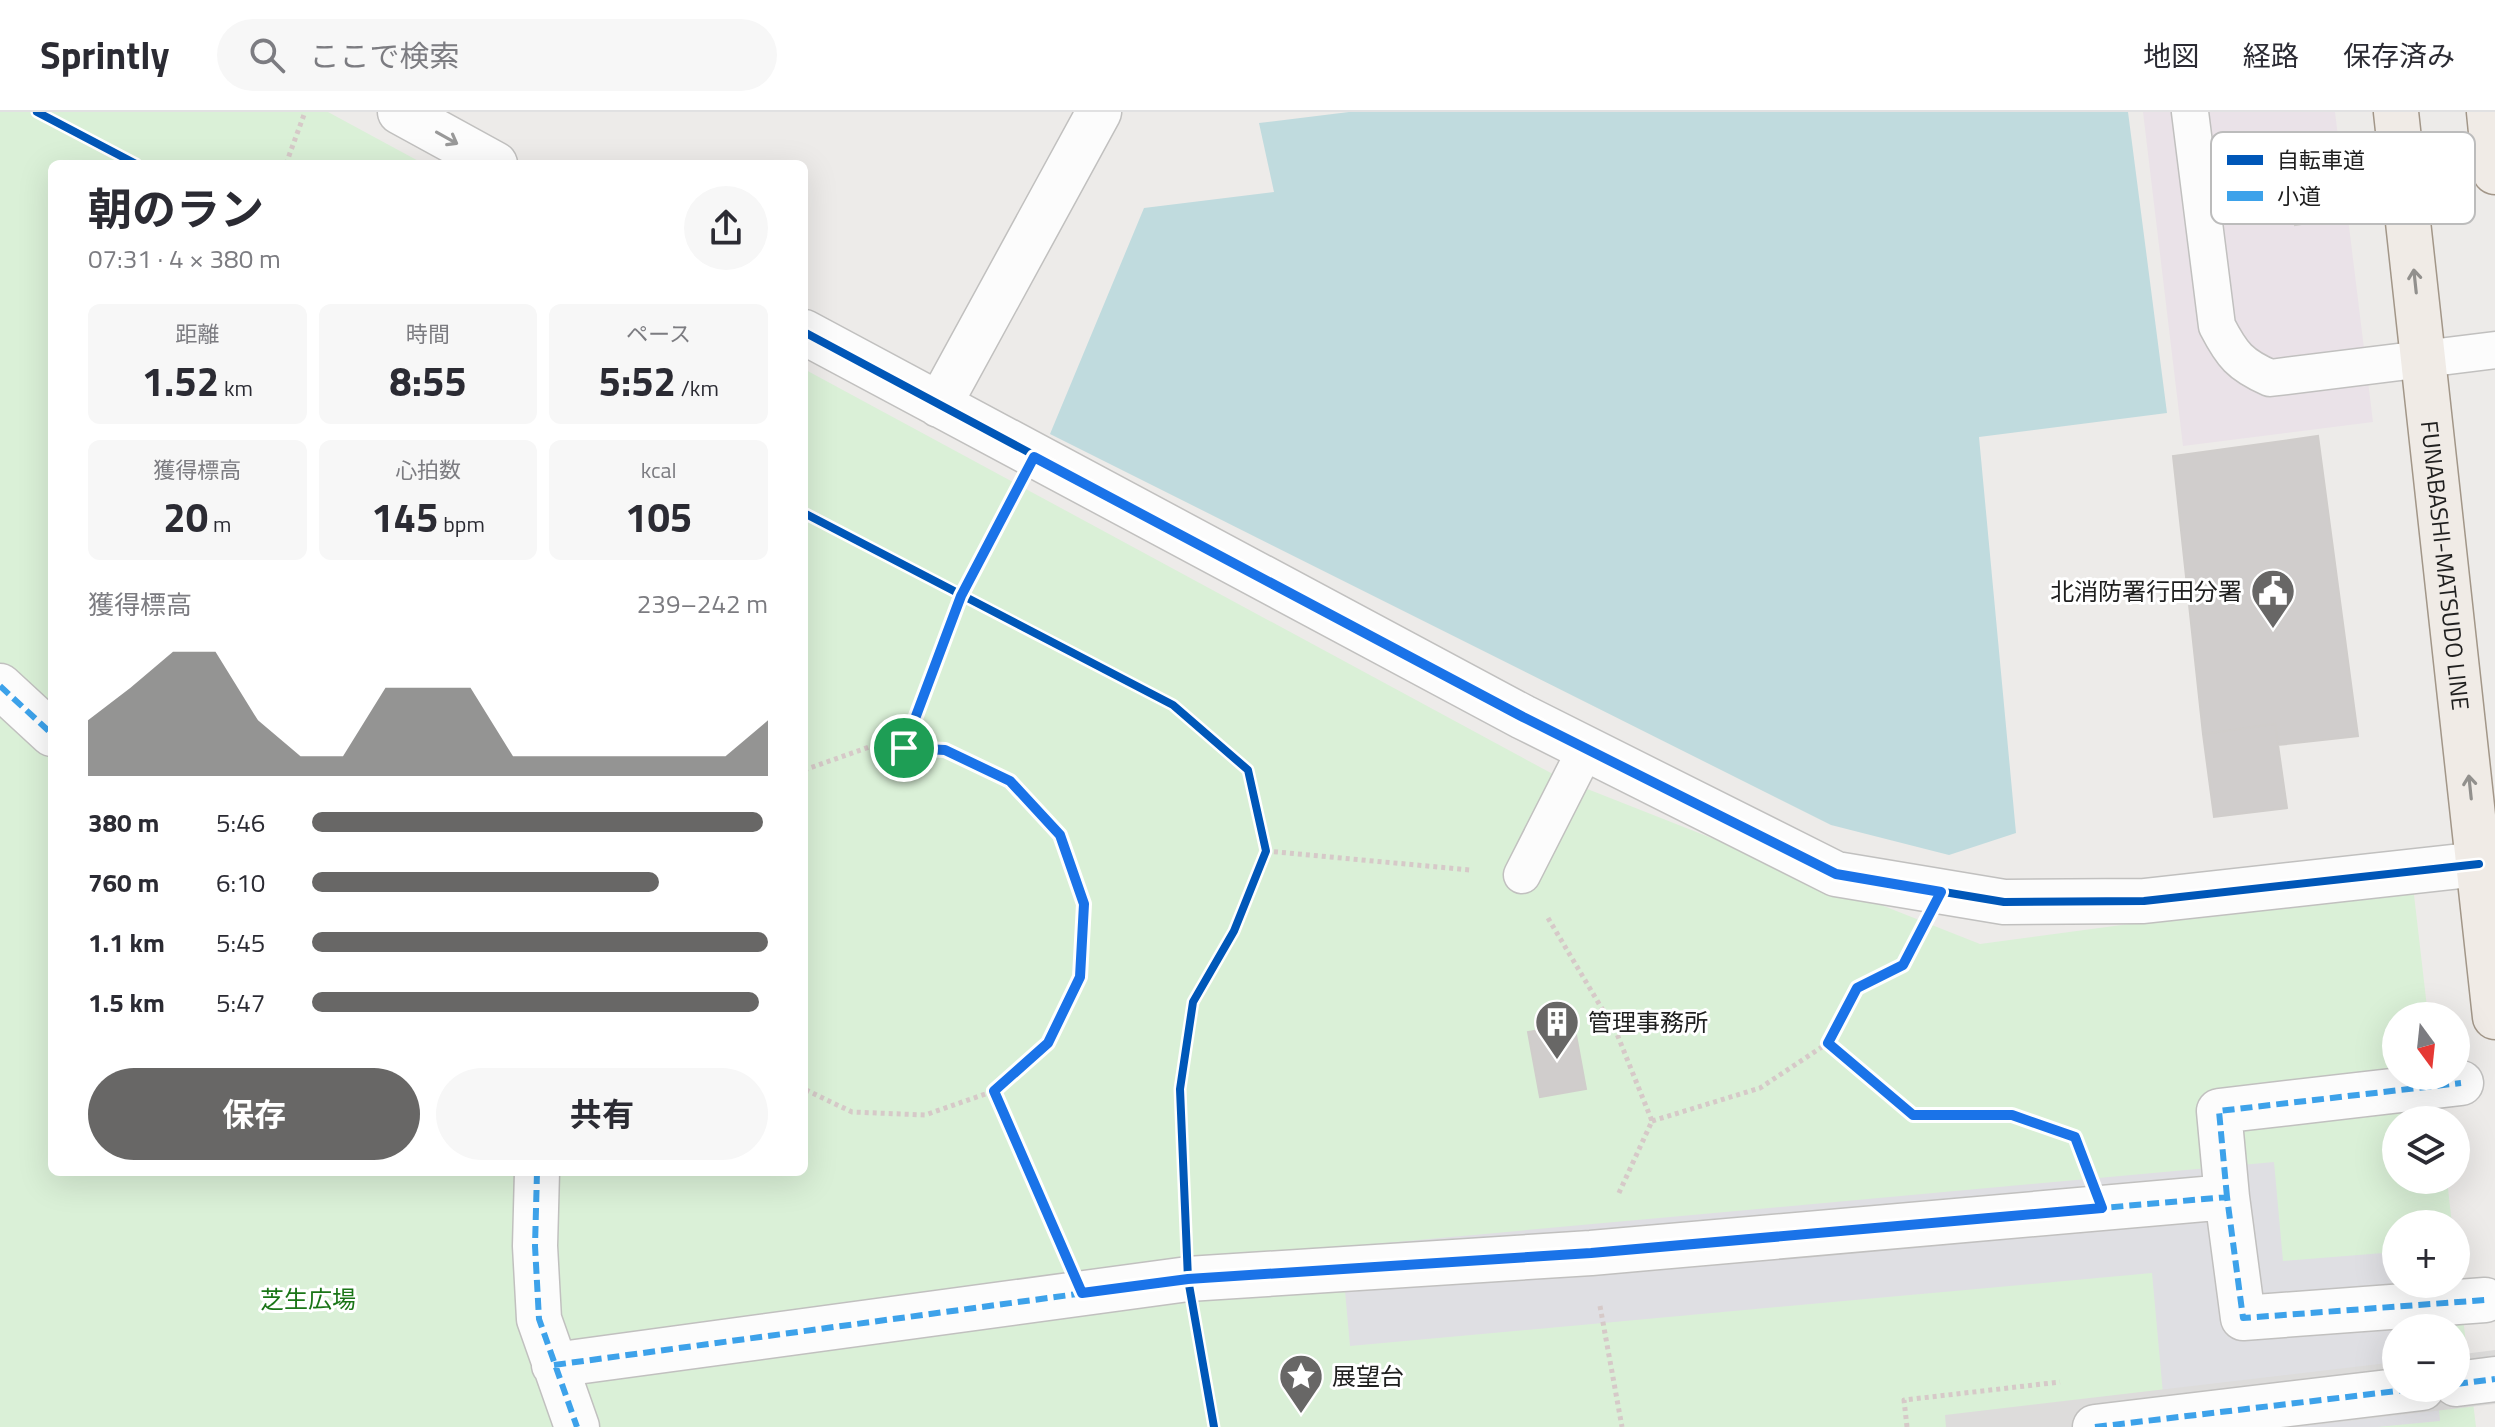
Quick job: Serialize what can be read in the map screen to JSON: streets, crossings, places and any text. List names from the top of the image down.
{
  "streets": {
    "main road": ["FUNABASHI-MATSUDO LINE"]
  },
  "one_way": ["FUNABASHI-MATSUDO LINE"],
  "parks": ["芝生広場"],
  "places": {
    "public building": ["北消防署行田分署"],
    "building": ["管理事務所"],
    "place": ["展望台"]
  },
  "legend": ["自転車道", "小道"],
  "north": "bottom",
  "page": {
    "header": "Sprintly",
    "search": "ここで検索",
    "nav": ["地図", "経路", "保存済み"],
    "heading": ["朝のラン", "07:31 · 4 × 380 m"],
    "stats": [
      ["距離", "1.52 km"],
      ["時間", "8:55"],
      ["ペース", "5:52 /km"],
      ["獲得標高", "20 m"],
      ["心拍数", "145 bpm"],
      ["kcal", "105"]
    ],
    "chart": ["獲得標高", "239–242 m"],
    "list": [
      {
        "name": "380 m",
        "note": "5:46"
      },
      {
        "name": "760 m",
        "note": "6:10"
      },
      {
        "name": "1.1 km",
        "note": "5:45"
      },
      {
        "name": "1.5 km",
        "note": "5:47"
      }
    ],
    "map_buttons": ["+", "−"],
    "buttons": ["保存", "共有"]
  }
}
